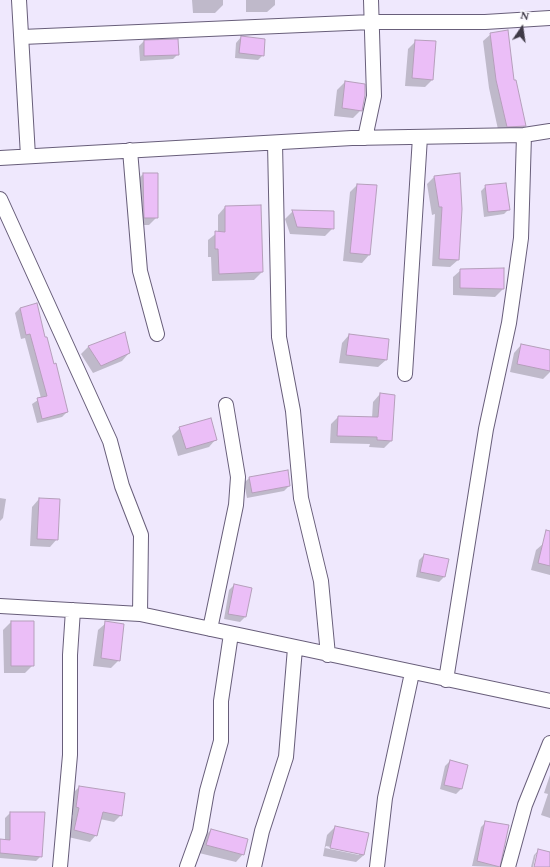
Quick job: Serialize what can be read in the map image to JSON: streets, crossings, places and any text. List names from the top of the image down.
{
  "north": "top"
}
